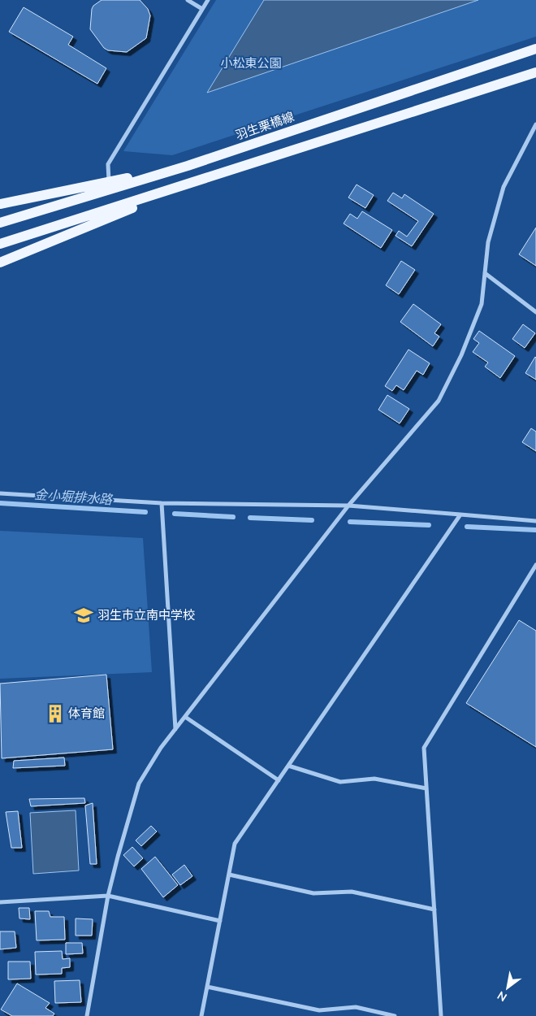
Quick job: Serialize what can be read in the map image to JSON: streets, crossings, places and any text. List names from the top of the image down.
{
  "streets": {
    "main road": ["羽生栗橋線"]
  },
  "water": ["金小堀排水路"],
  "parks": ["小松東公園"],
  "places": {
    "school or university": ["羽生市立南中学校"],
    "building": ["体育館"]
  },
  "north": "bottom left"
}
